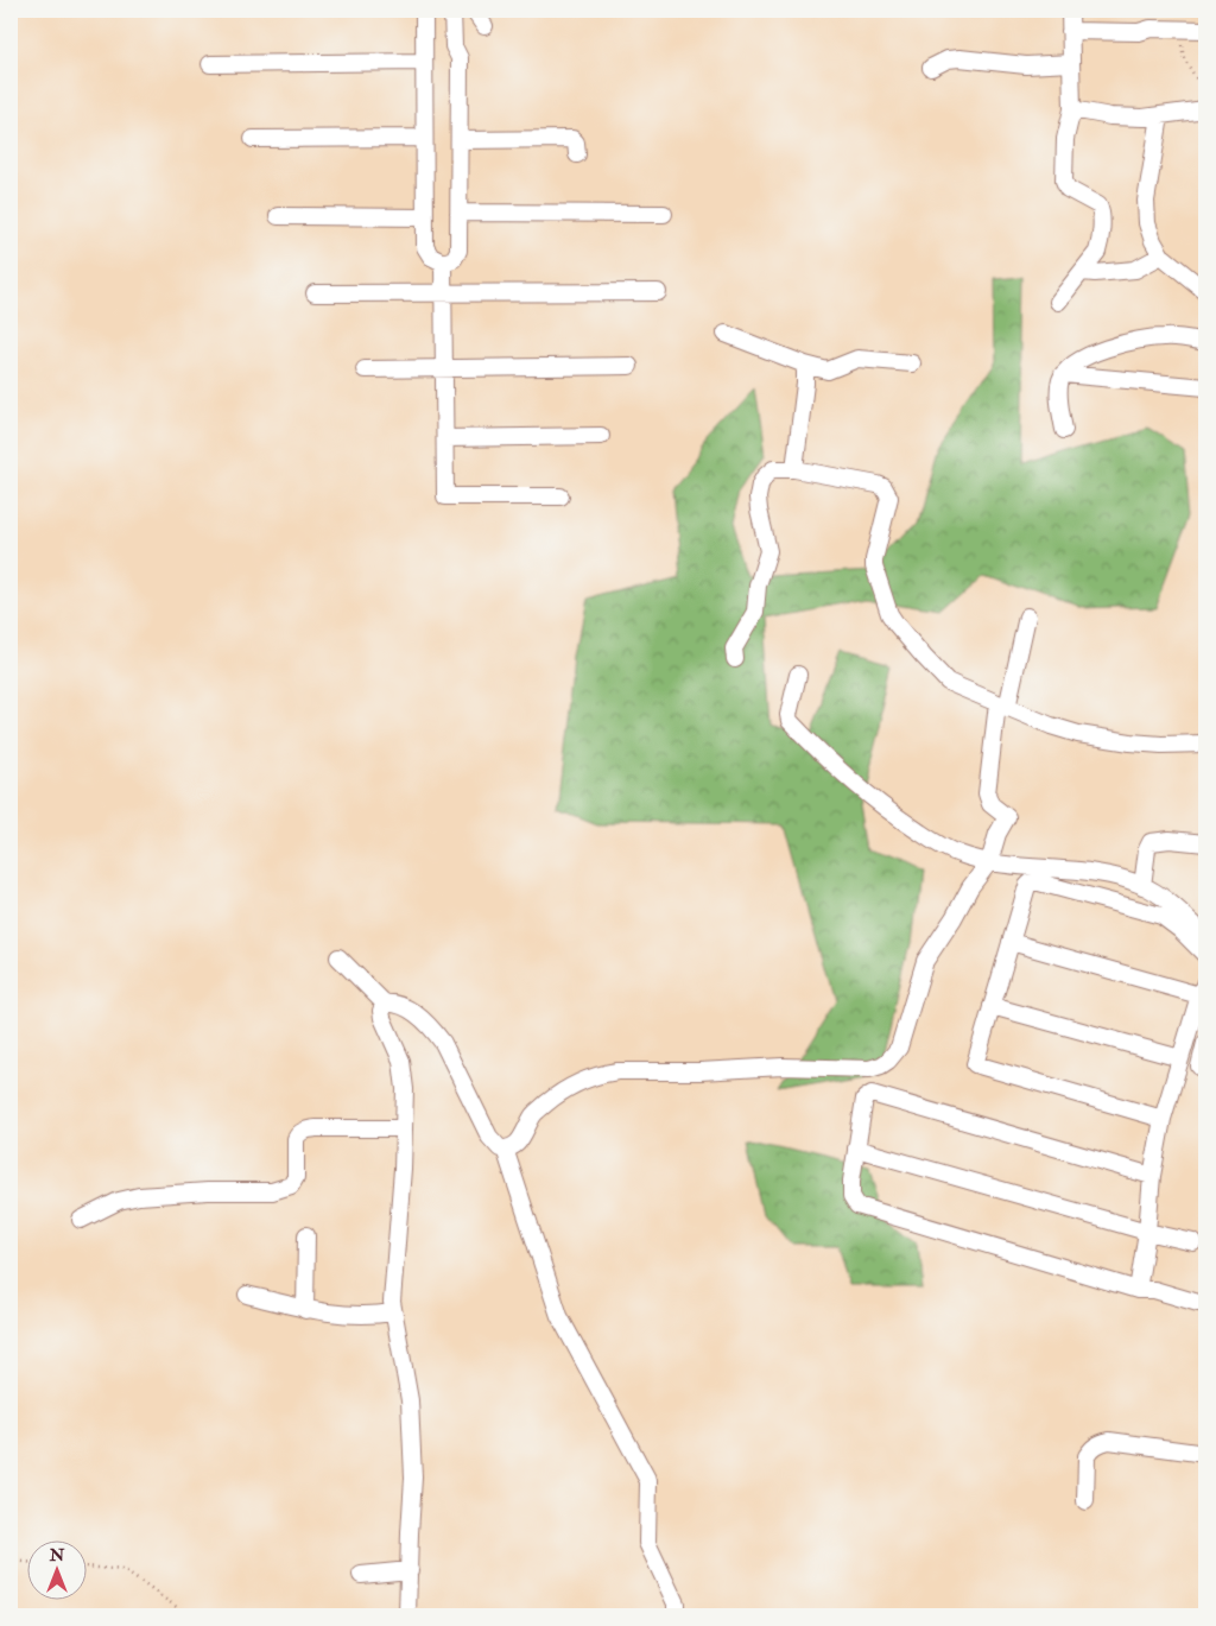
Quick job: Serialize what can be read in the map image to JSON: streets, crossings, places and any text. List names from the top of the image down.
{
  "north": "top"
}
